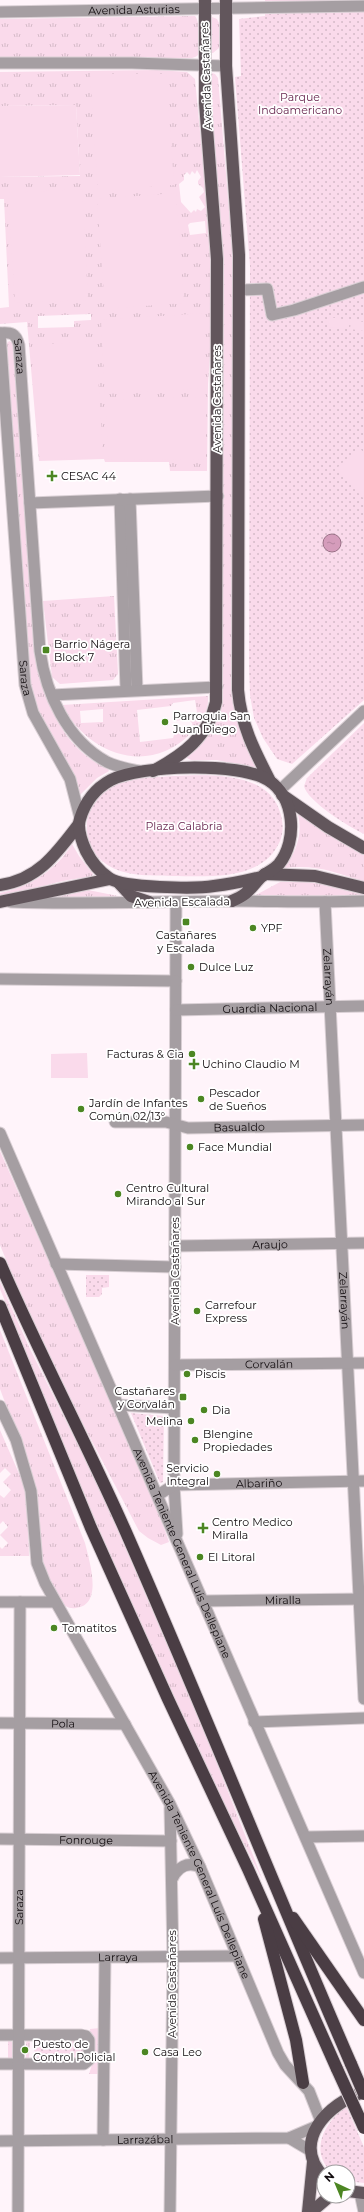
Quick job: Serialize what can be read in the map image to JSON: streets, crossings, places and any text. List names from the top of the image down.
{
  "streets": {
    "main road": ["Avenida Castañares", "Avenida Escalada"],
    "street": [
      "Avenida Asturias",
      "Saraza",
      "Zelarrayán",
      "Guardia Nacional",
      "Basualdo",
      "Araujo",
      "Corvalán",
      "Albariño",
      "Avenida Teniente General Luís Dellepiane",
      "Miralla",
      "Pola",
      "Fonrouge",
      "Larraya",
      "Larrazábal"
    ]
  },
  "crossings": [
    ["Avenida Asturias", "Avenida Castañares"],
    ["Avenida Castañares", "Avenida Escalada"],
    ["Avenida Castañares", "Guardia Nacional"],
    ["Avenida Castañares", "Basualdo"],
    ["Avenida Castañares", "Araujo"],
    ["Avenida Castañares", "Corvalán"],
    ["Avenida Castañares", "Albariño"],
    ["Avenida Castañares", "Avenida Teniente General Luís Dellepiane"],
    ["Avenida Castañares", "Fonrouge"],
    ["Avenida Castañares", "Larraya"],
    ["Avenida Castañares", "Larrazábal"],
    ["Saraza", "Pola"],
    ["Saraza", "Fonrouge"],
    ["Saraza", "Larraya"],
    ["Saraza", "Larrazábal"],
    ["Avenida Escalada", "Zelarrayán"],
    ["Zelarrayán", "Guardia Nacional"],
    ["Zelarrayán", "Basualdo"],
    ["Zelarrayán", "Araujo"],
    ["Zelarrayán", "Corvalán"],
    ["Zelarrayán", "Albariño"],
    ["Zelarrayán", "Miralla"],
    ["Avenida Teniente General Luís Dellepiane", "Miralla"],
    ["Avenida Teniente General Luís Dellepiane", "Pola"],
    ["Avenida Teniente General Luís Dellepiane", "Larraya"],
    ["Avenida Teniente General Luís Dellepiane", "Larrazábal"]
  ],
  "parks": ["Parque Indoamericano", "Plaza Calabria"],
  "places": {
    "health": ["CESAC 44", "Uchino Claudio M", "Centro Medico Miralla"],
    "transit": ["Barrio Nágera Block 7", "Castañares y Escalada", "Castañares y Corvalán"],
    "other": [
      "Parroquia San Juan Diego",
      "YPF",
      "Dulce Luz",
      "Facturas & Cia",
      "Pescador de Sueños",
      "Jardín de Infantes Común 02/13°",
      "Face Mundial",
      "Centro Cultural Mirando al Sur",
      "Carrefour Express",
      "Piscis",
      "Dia",
      "Melina",
      "Blengine Propiedades",
      "Servicio Integral",
      "El Litoral",
      "Tomatitos",
      "Puesto de Control Policial",
      "Casa Leo"
    ]
  },
  "north": "top left"
}
